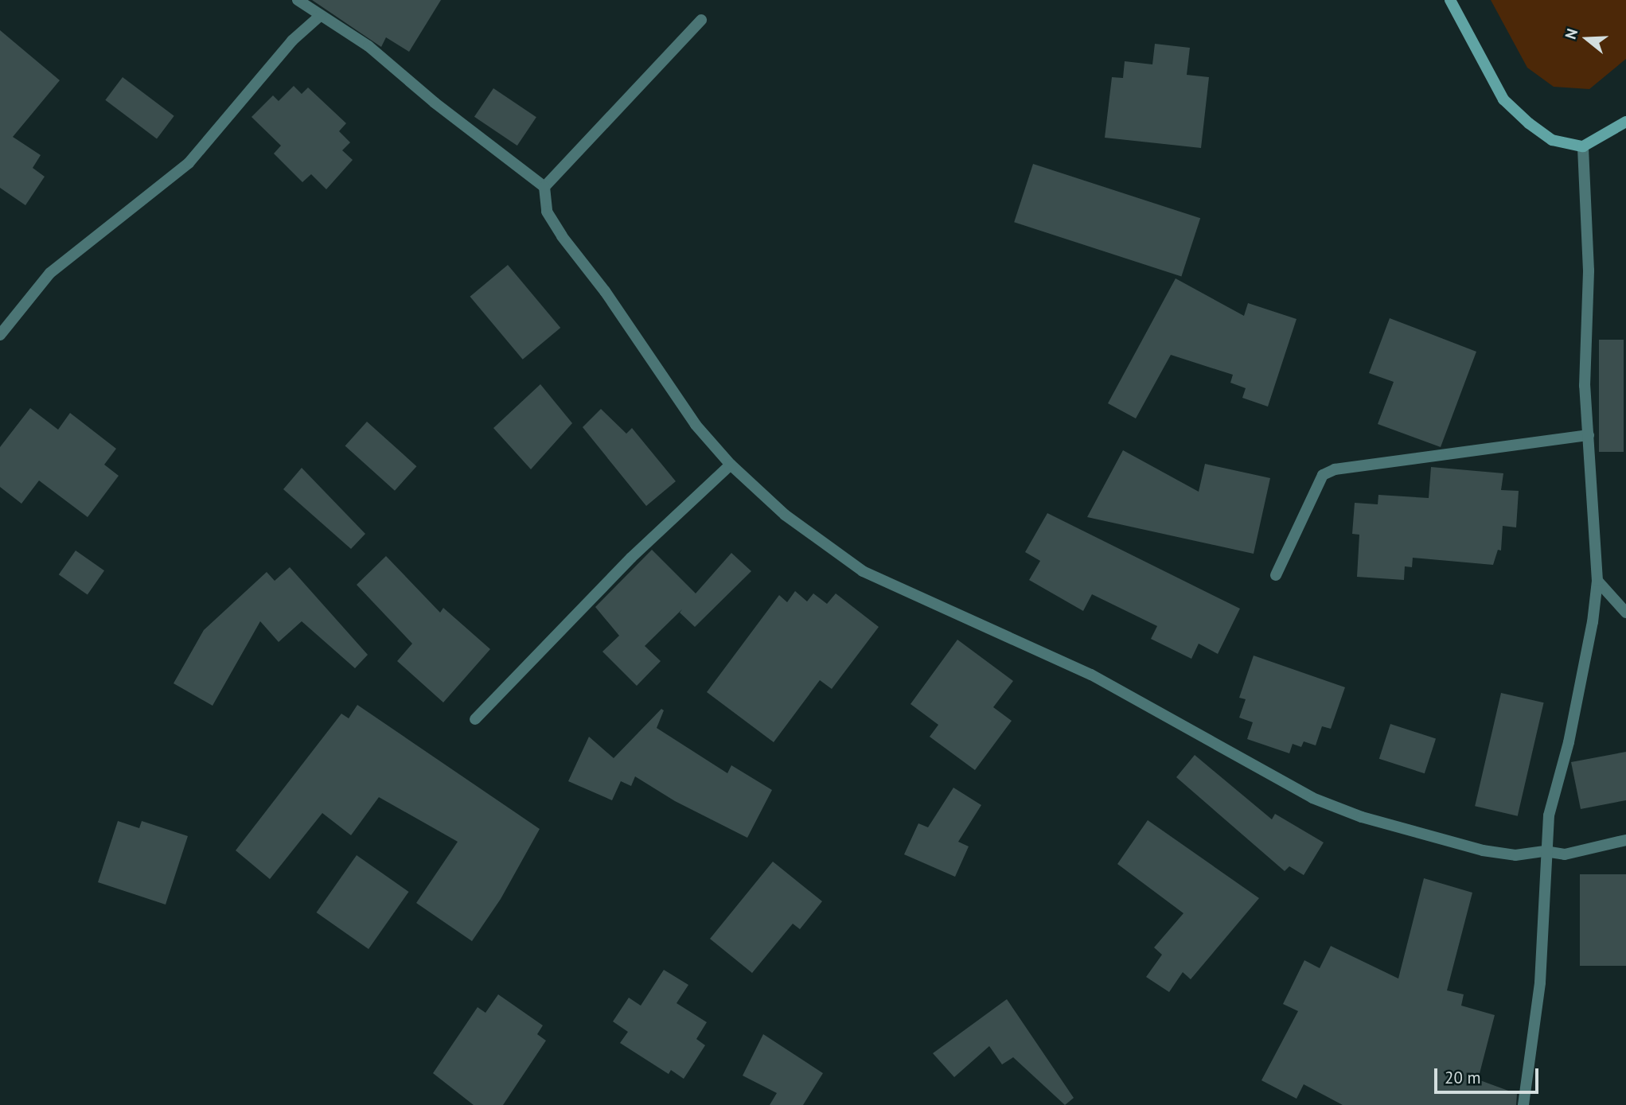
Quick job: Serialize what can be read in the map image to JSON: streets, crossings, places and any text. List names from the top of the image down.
{
  "scale_bar": "20 m",
  "north": "left"
}
